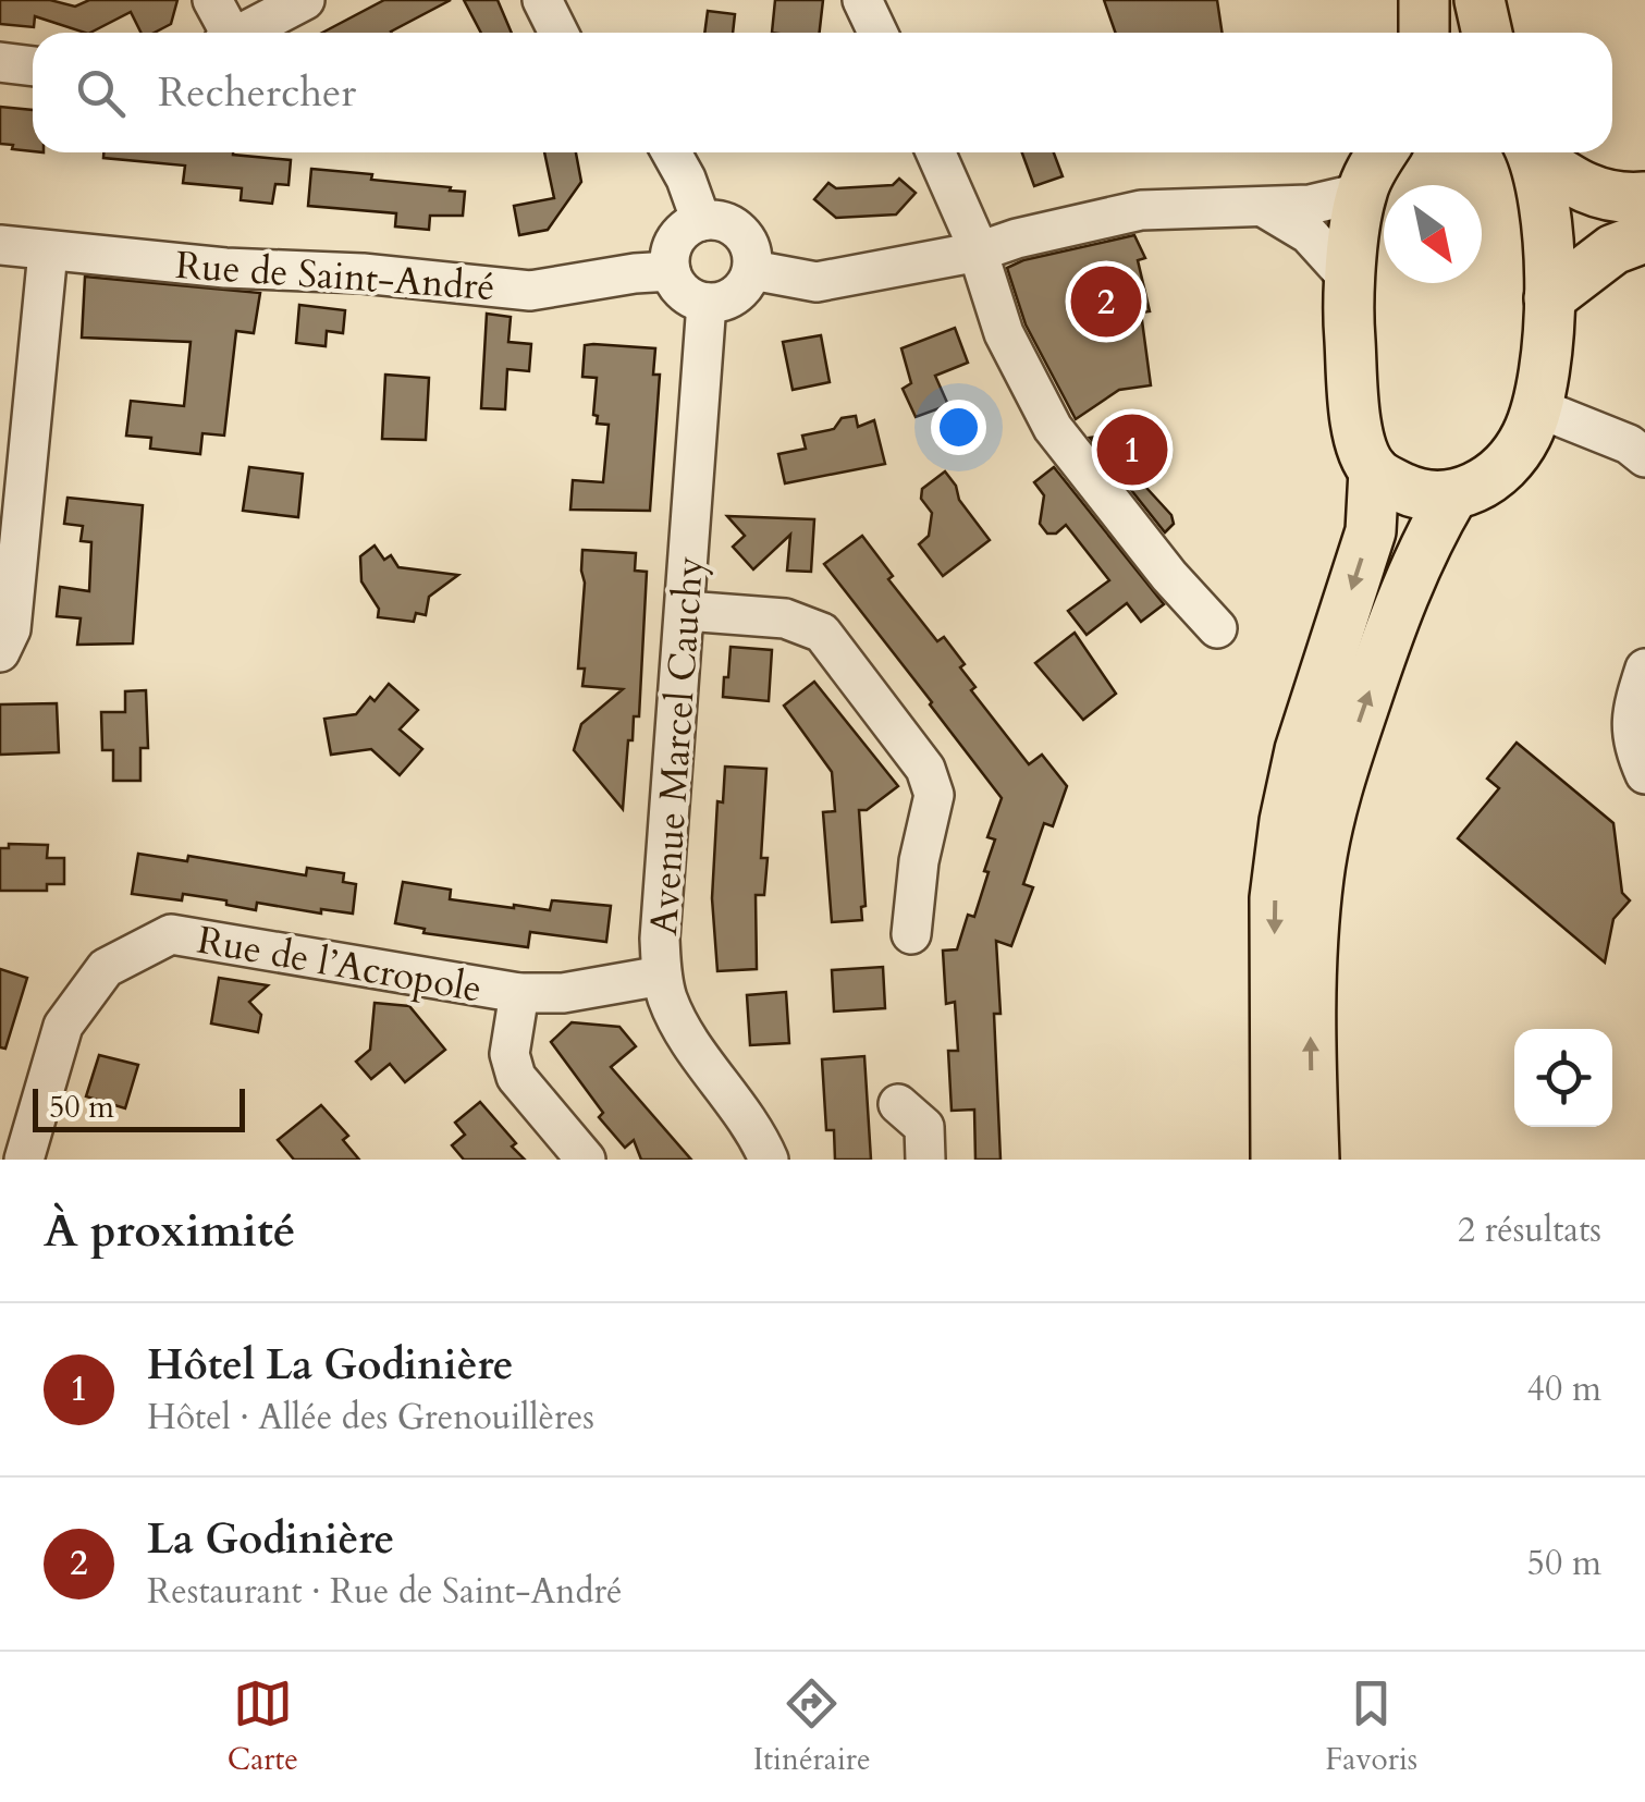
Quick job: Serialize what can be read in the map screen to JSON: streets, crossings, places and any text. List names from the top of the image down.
{
  "streets": {
    "street": ["Rue de Saint-André", "Avenue Marcel Cauchy", "Rue de l’Acropole"]
  },
  "crossings": [
    ["Rue de Saint-André", "Avenue Marcel Cauchy"],
    ["Avenue Marcel Cauchy", "Rue de l’Acropole"]
  ],
  "scale_bar": "50 m",
  "north": "bottom right",
  "page": {
    "search": "Rechercher",
    "pins": ["2", "1"],
    "scale": "50 m",
    "heading": ["À proximité", "2 résultats"],
    "list": [
      {
        "mark": "1",
        "name": "Hôtel La Godinière",
        "note": "Hôtel · Allée des Grenouillères",
        "value": "40 m"
      },
      {
        "mark": "2",
        "name": "La Godinière",
        "note": "Restaurant · Rue de Saint-André",
        "value": "50 m"
      }
    ],
    "nav": ["Carte", "Itinéraire", "Favoris"]
  }
}
